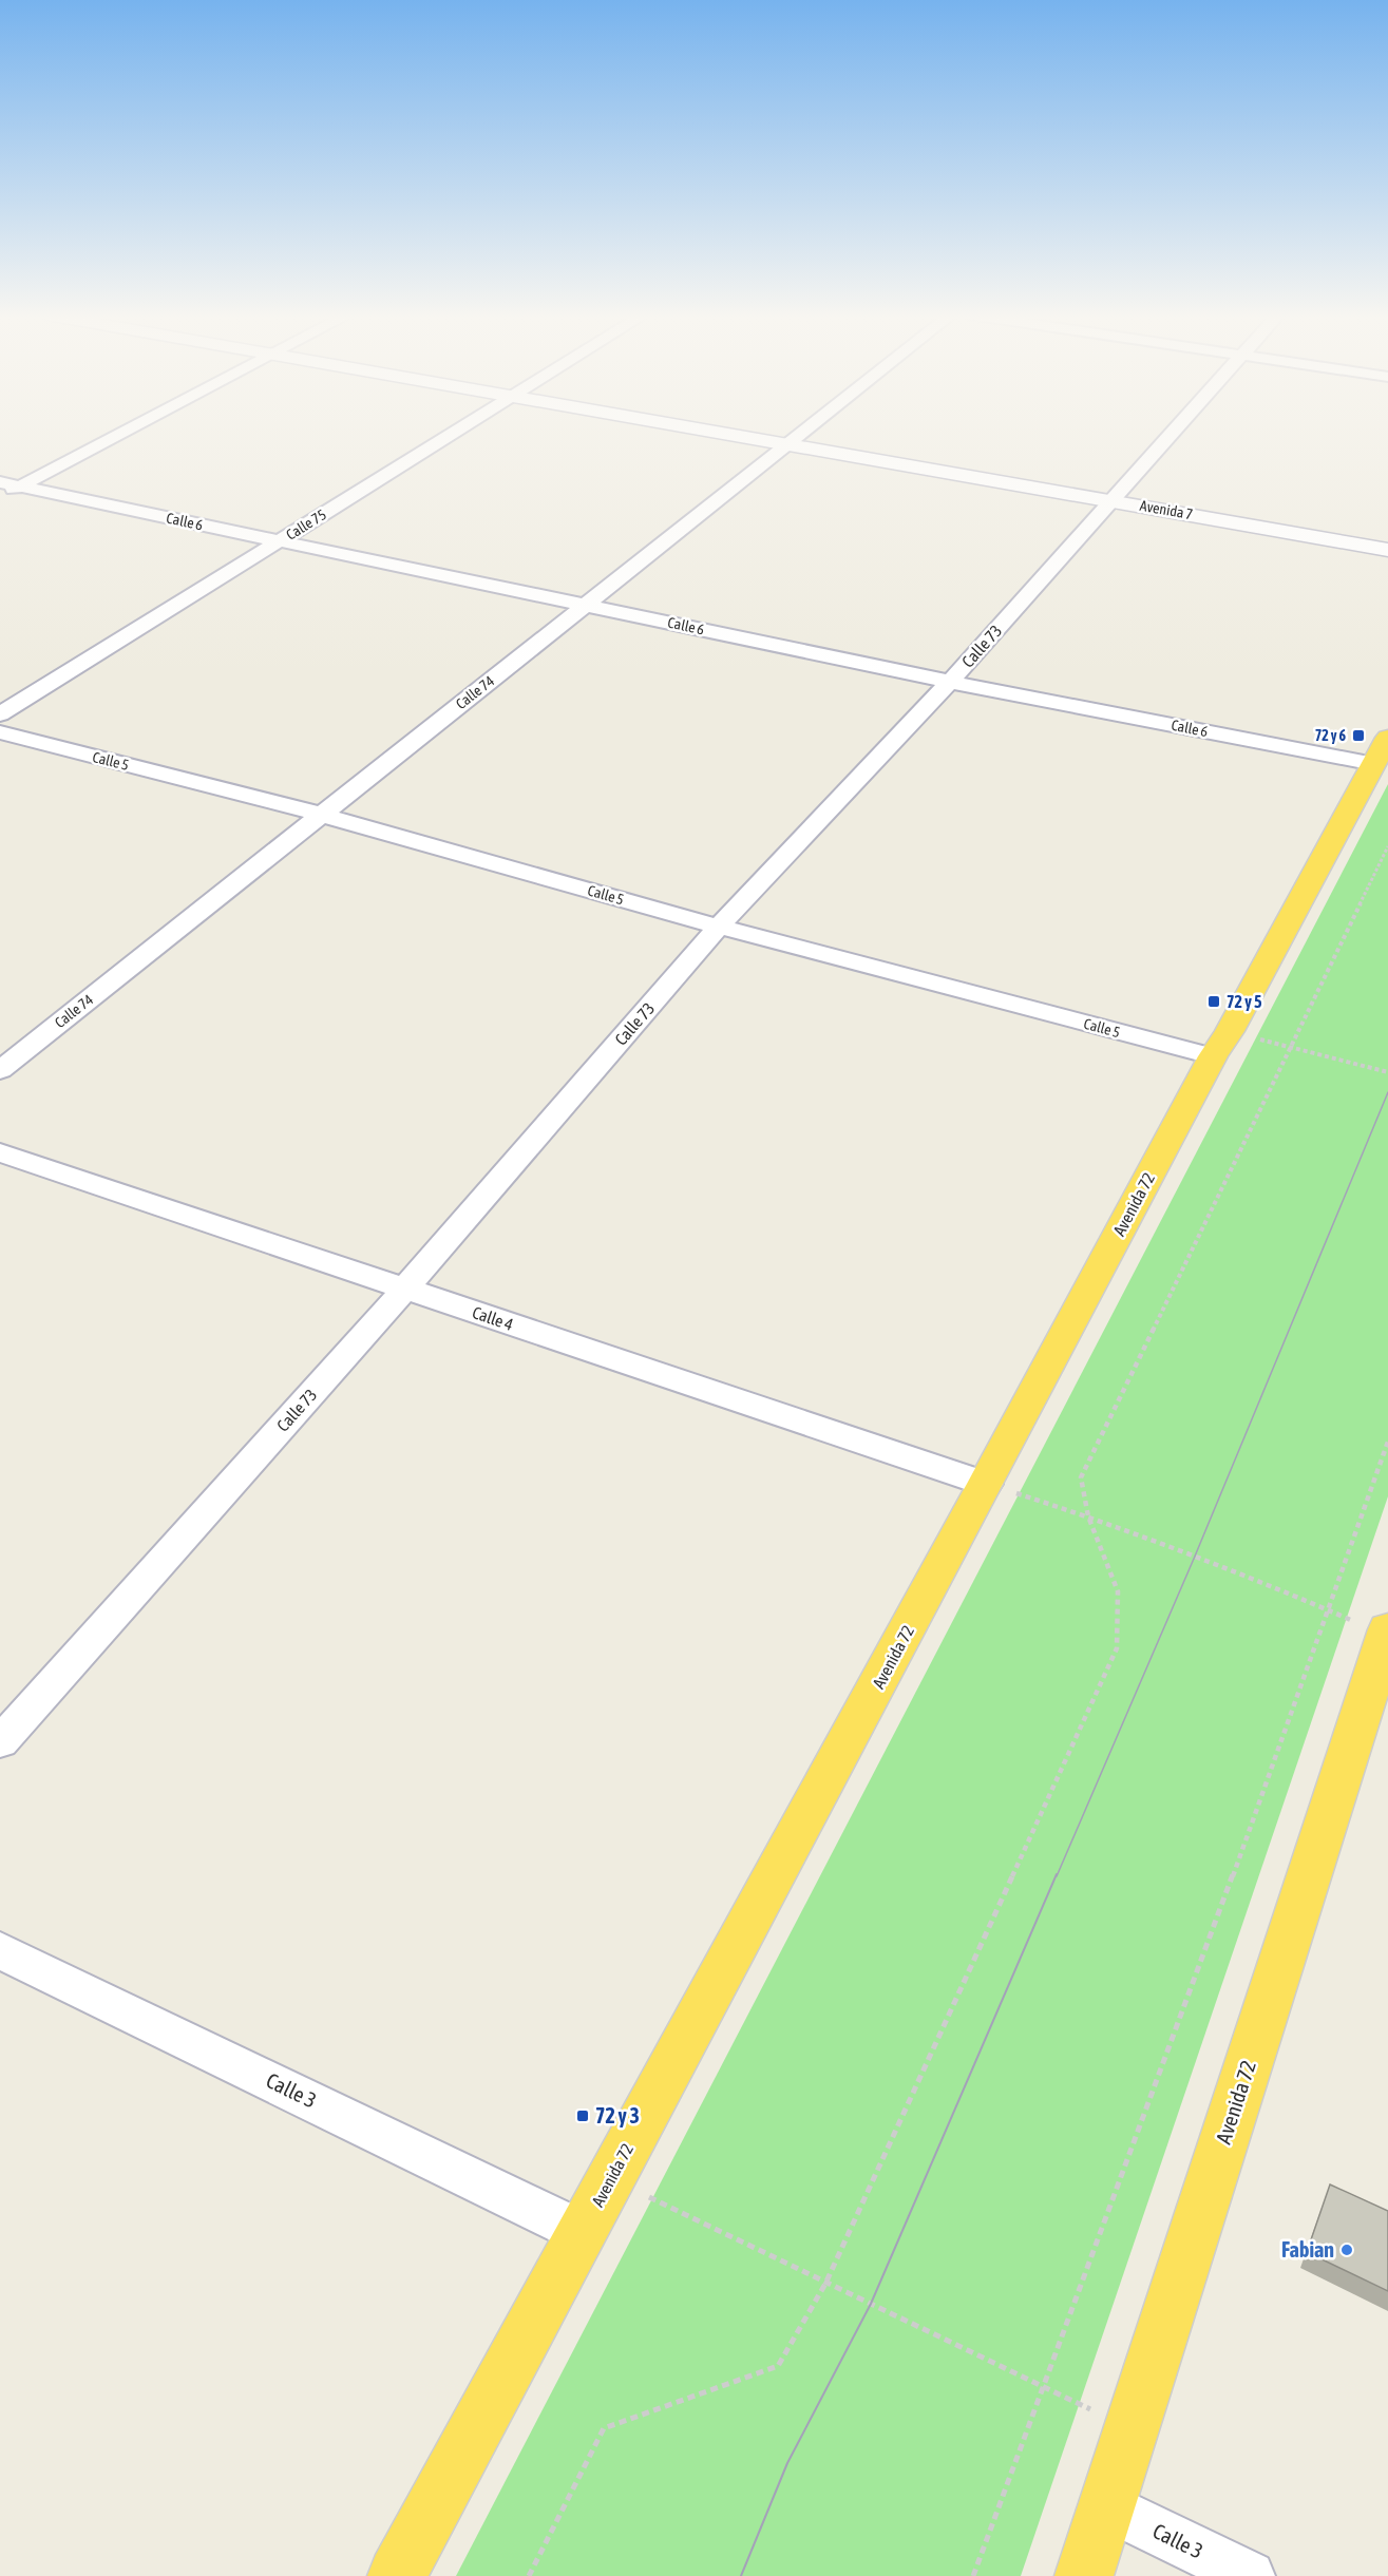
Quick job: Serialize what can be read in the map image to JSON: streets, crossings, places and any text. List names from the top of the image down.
{
  "streets": {
    "highway": ["Avenida 72"],
    "main road": ["Avenida 7"],
    "street": [
      "Calle 6",
      "Calle 75",
      "Calle 73",
      "Calle 74",
      "Calle 5",
      "Calle 4",
      "Calle 3"
    ]
  },
  "crossings": [
    ["Avenida 7", "Calle 73"],
    ["Avenida 7", "Calle 74"],
    ["Calle 6", "Calle 75"],
    ["Calle 6", "Calle 73"],
    ["Calle 6", "Calle 74"],
    ["Calle 6", "Avenida 72"],
    ["Calle 73", "Calle 5"],
    ["Calle 73", "Calle 4"],
    ["Calle 74", "Calle 5"],
    ["Calle 5", "Avenida 72"],
    ["Avenida 72", "Calle 4"],
    ["Avenida 72", "Calle 3"]
  ],
  "places": {
    "transit": ["72 y 6", "72 y 5", "72 y 3"],
    "other": ["Fabian"]
  }
}
